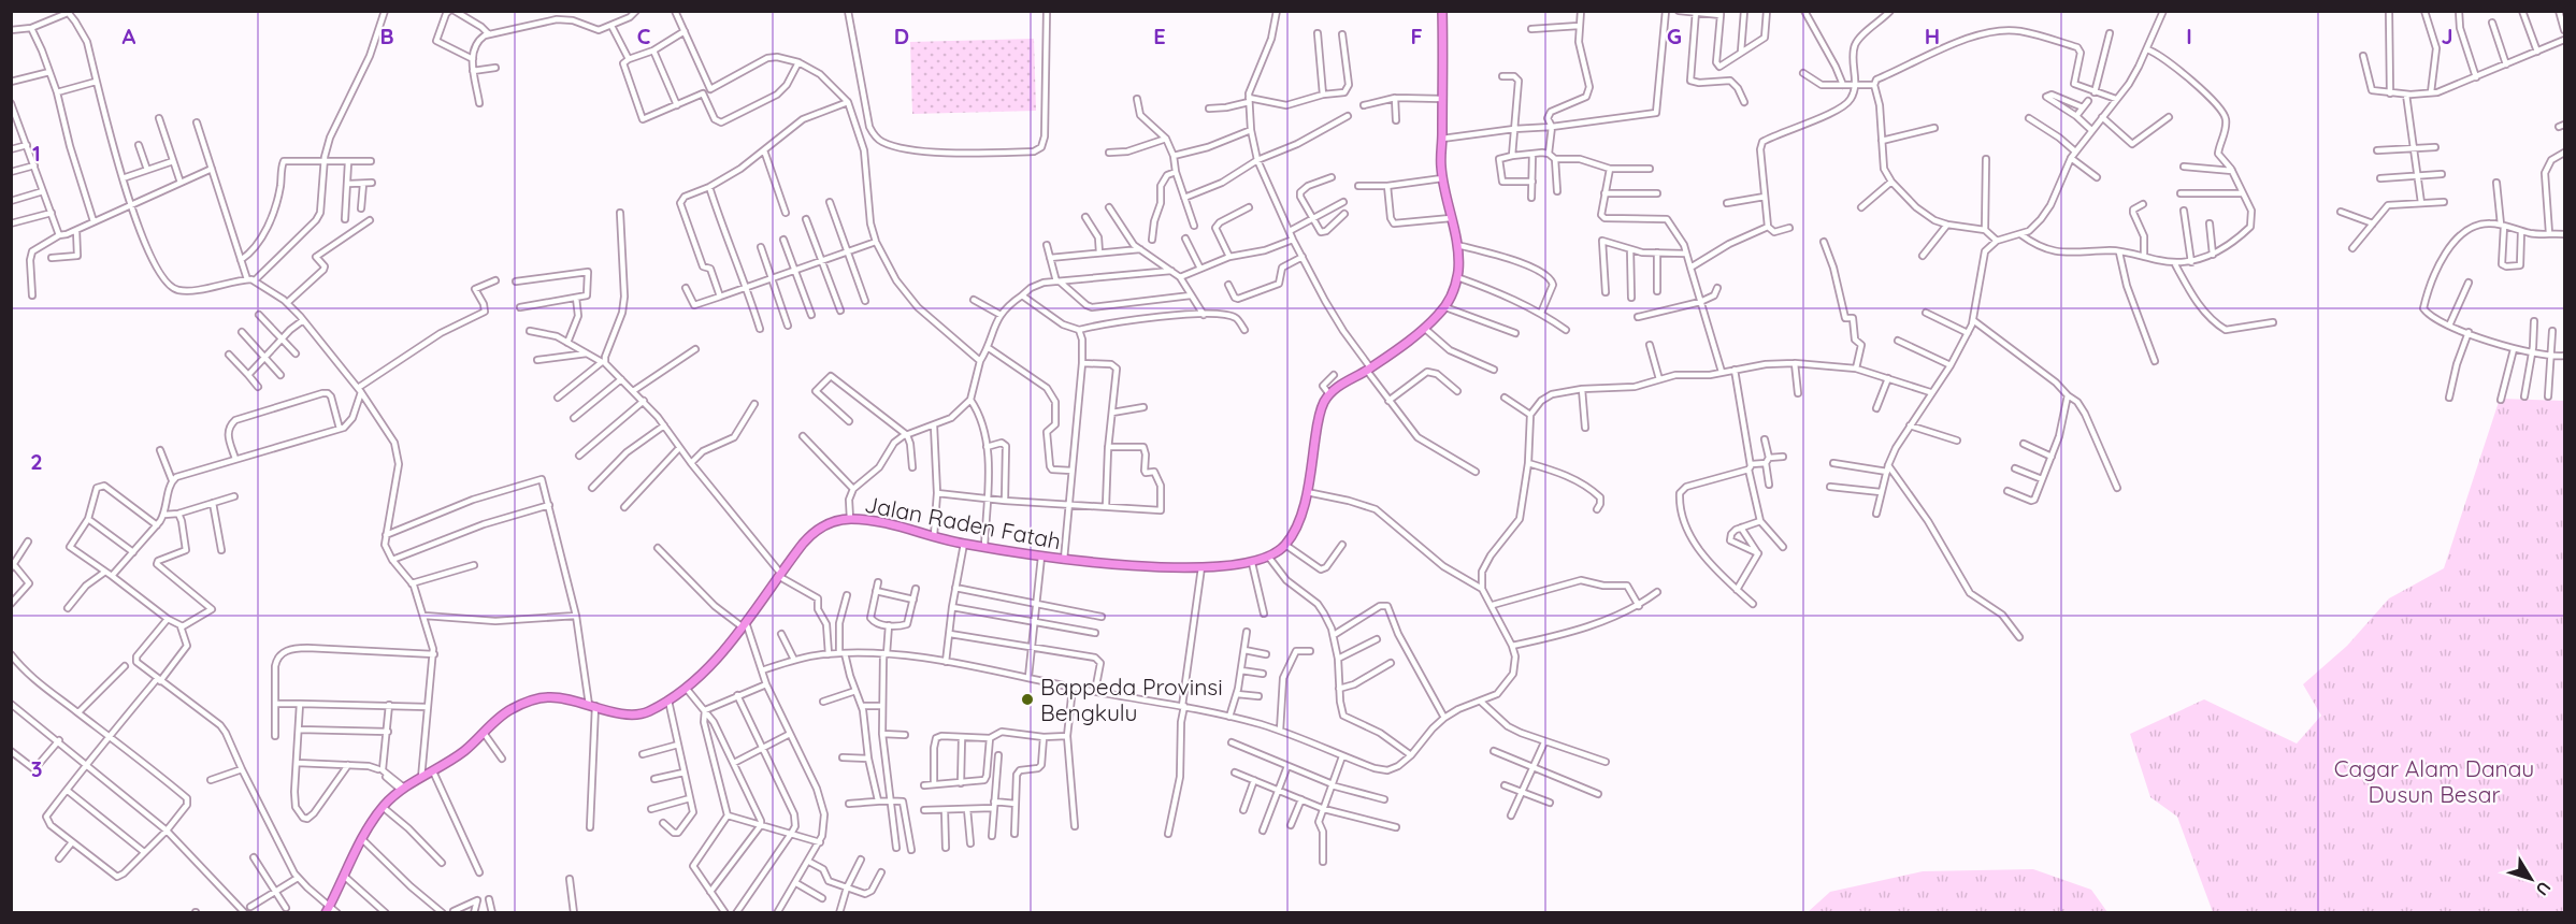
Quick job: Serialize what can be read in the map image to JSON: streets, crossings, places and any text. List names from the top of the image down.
{
  "streets": {
    "highway": ["Jalan Raden Fatah"]
  },
  "parks": ["Cagar Alam Danau Dusun Besar"],
  "places": ["Bappeda Provinsi Bengkulu"],
  "north": "bottom right",
  "grid": {
    "columns": [
      "A",
      "B",
      "C",
      "D",
      "E",
      "F",
      "G",
      "H",
      "I",
      "J"
    ],
    "rows": ["1", "2", "3"]
  }
}
